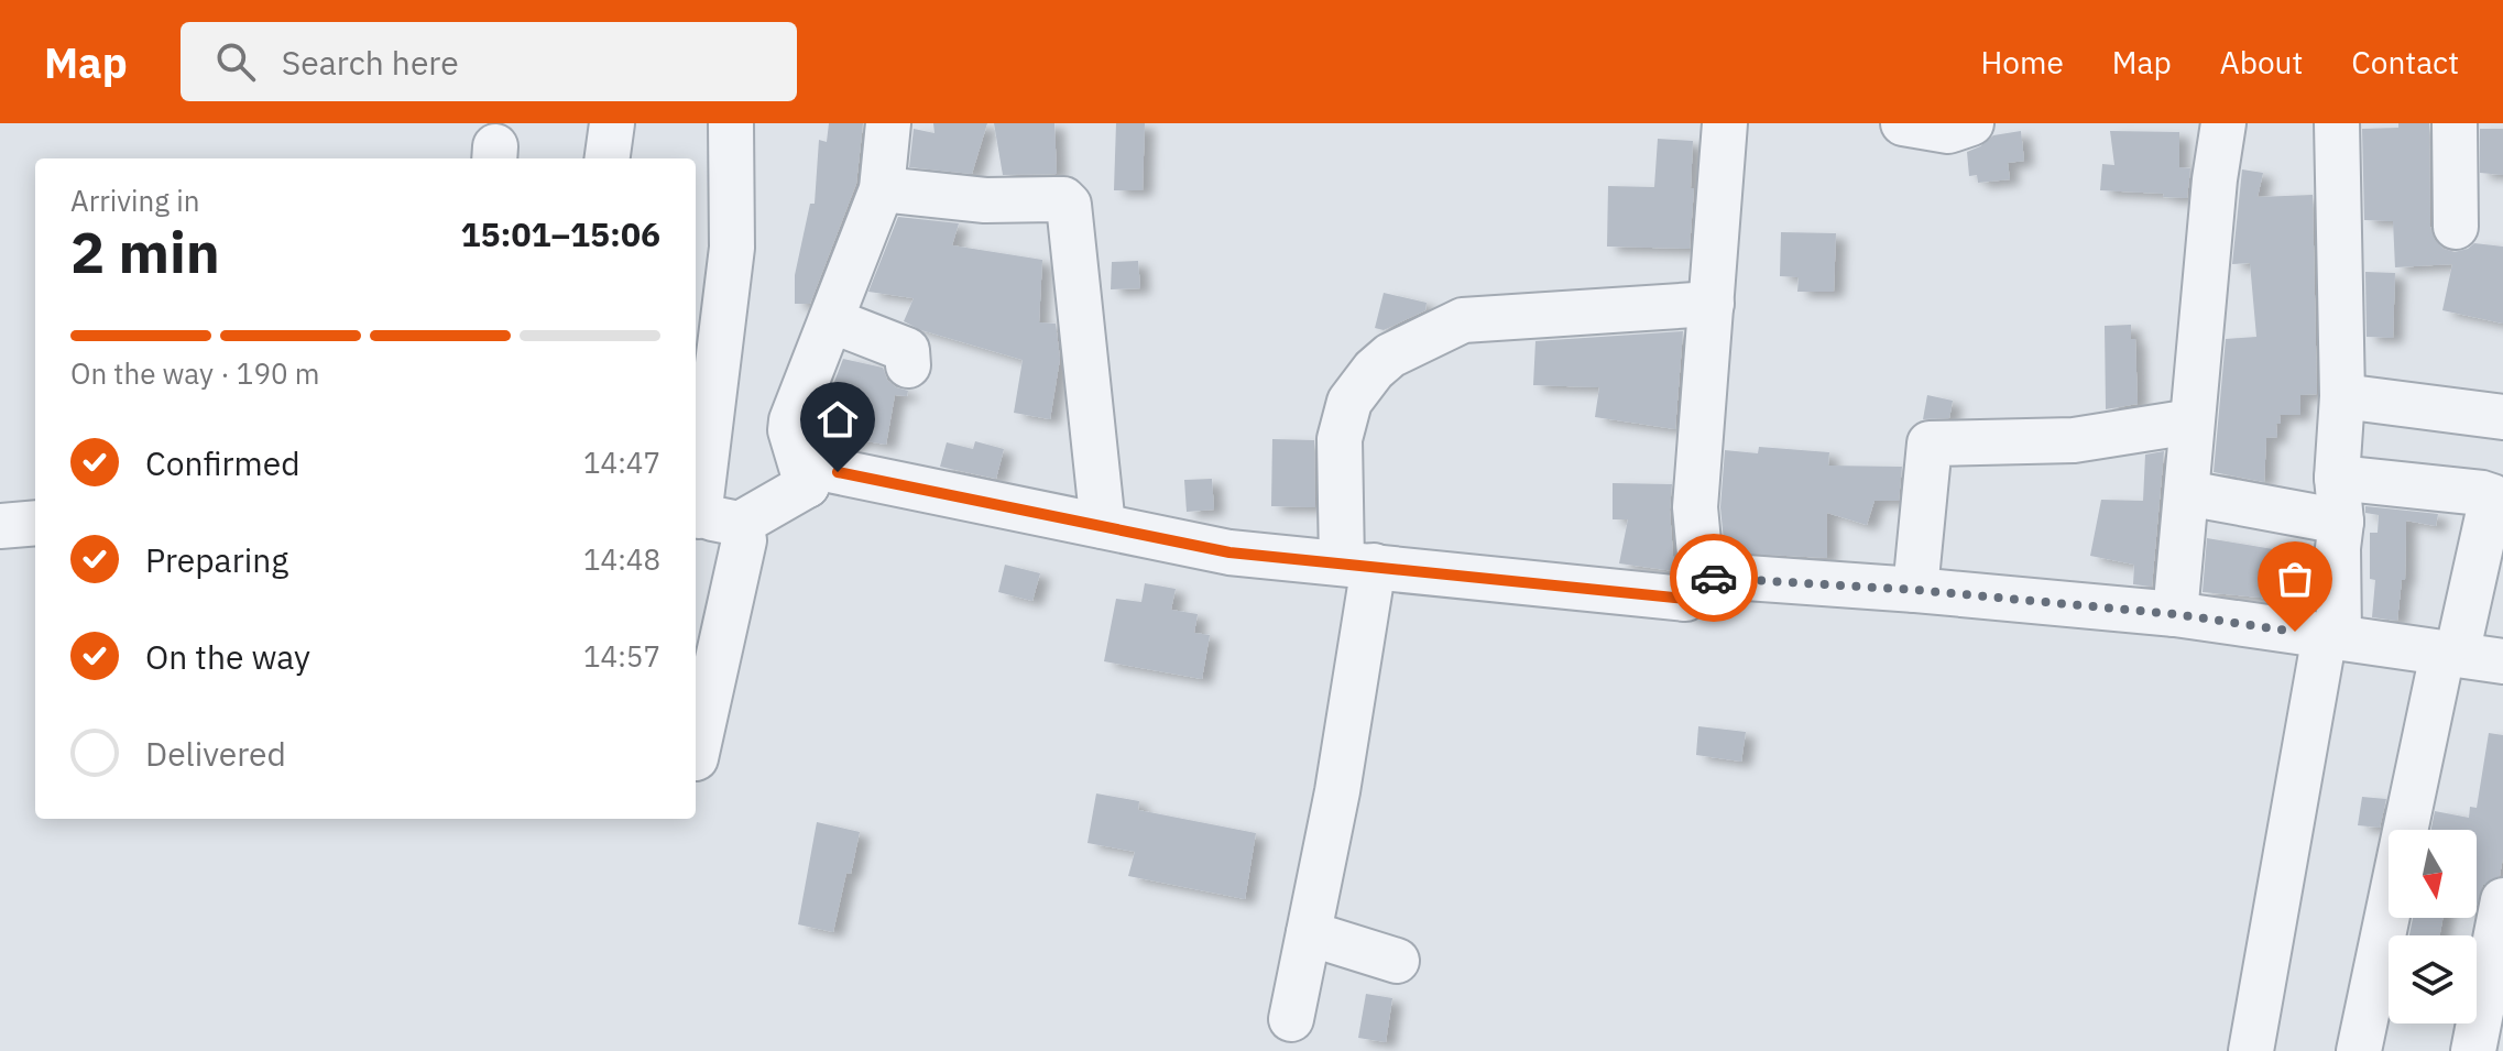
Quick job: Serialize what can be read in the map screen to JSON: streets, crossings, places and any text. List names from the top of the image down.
{
  "north": "bottom",
  "page": {
    "header": "Map",
    "search": "Search here",
    "nav": [
      "Home",
      "Map",
      "About",
      "Contact"
    ],
    "heading": ["2 min", "Arriving in", "15:01–15:06"],
    "bar": "On the way · 190 m",
    "list": [
      ["Confirmed", "14:47"],
      ["Preparing", "14:48"],
      ["On the way", "14:57"],
      "Delivered"
    ]
  }
}
